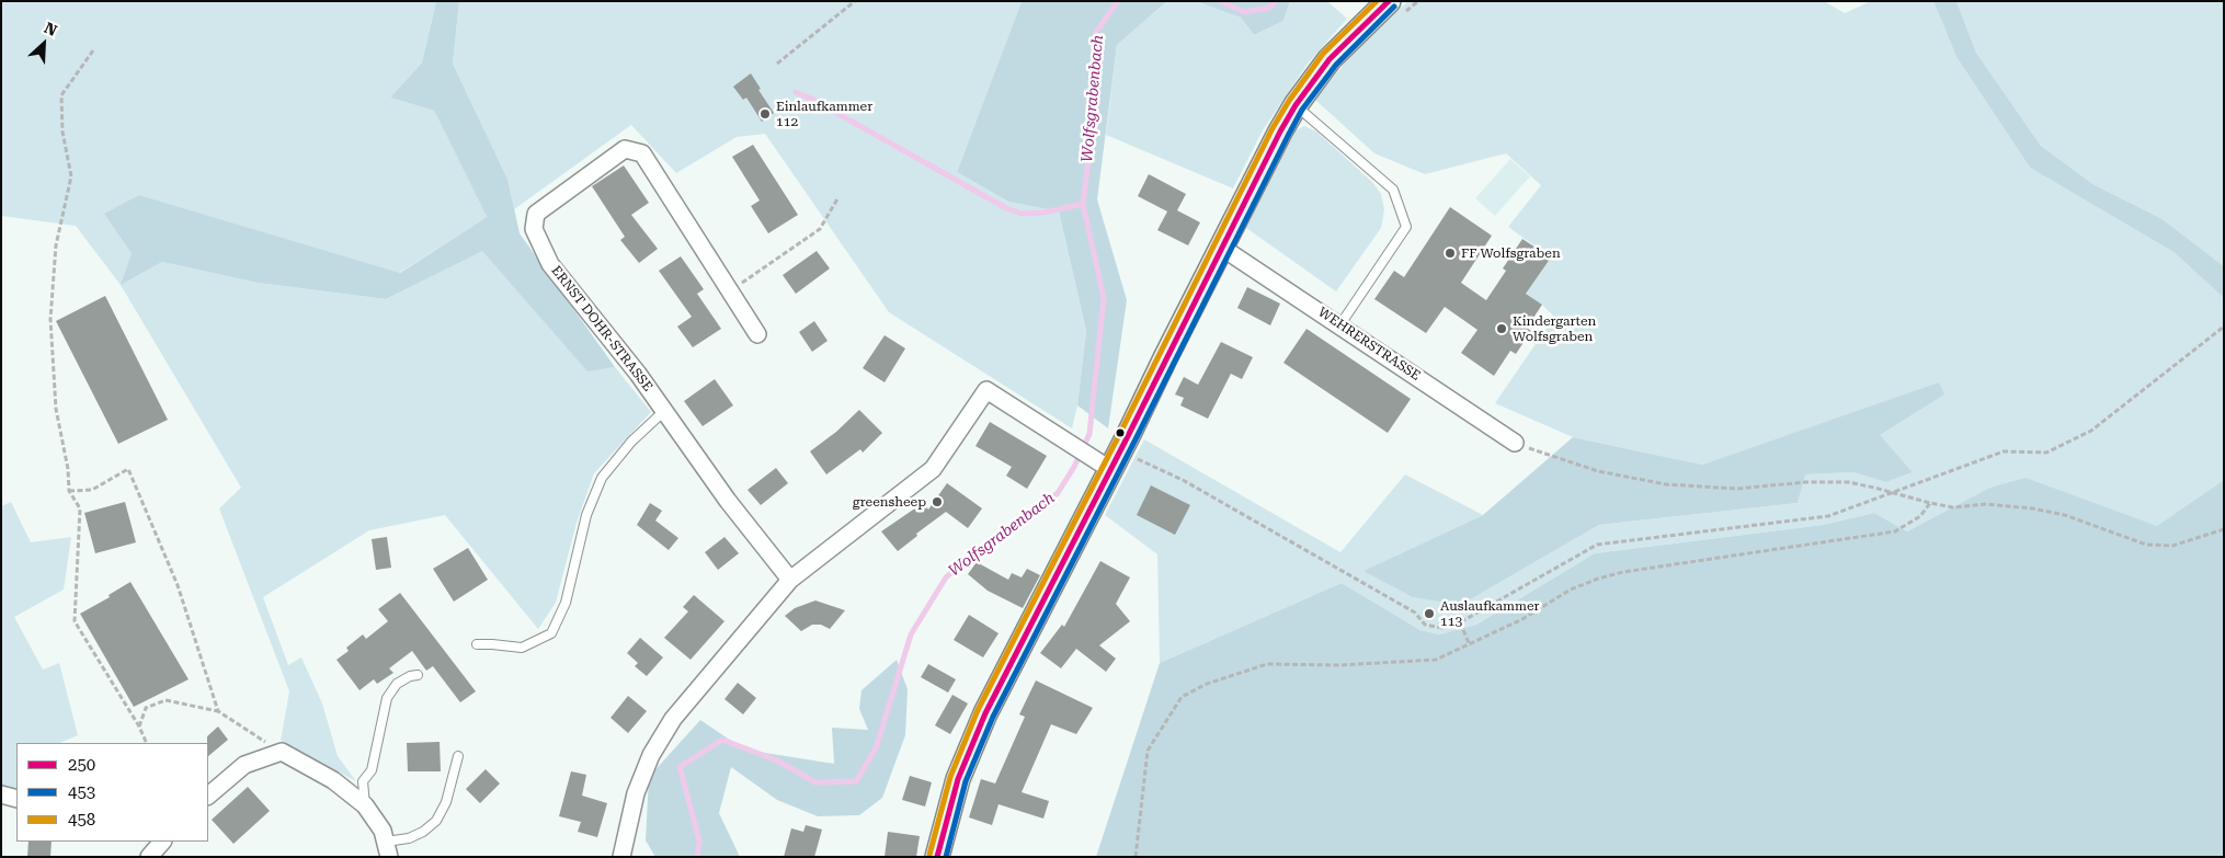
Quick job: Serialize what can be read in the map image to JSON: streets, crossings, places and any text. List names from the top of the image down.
{
  "streets": {
    "street": ["ERNST DOHR-STRASSE", "WEHRERSTRASSE"]
  },
  "water": ["Wolfsgrabenbach"],
  "places": [
    "Einlaufkammer 112",
    "FF Wolfsgraben",
    "Kindergarten Wolfsgraben",
    "greensheep",
    "Auslaufkammer 113"
  ],
  "lines": ["transit line 250", "transit line 458", "transit line 453"],
  "legend": ["250", "453", "458"],
  "north": "top right"
}
